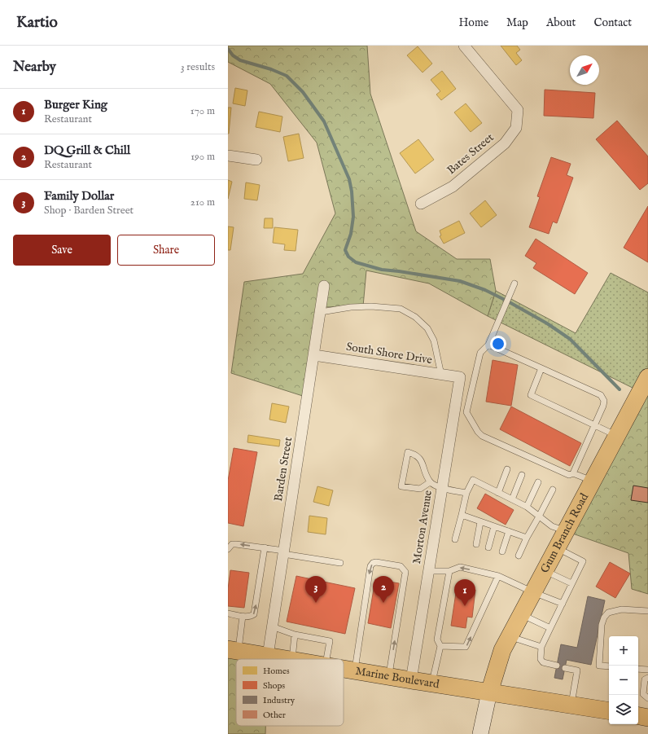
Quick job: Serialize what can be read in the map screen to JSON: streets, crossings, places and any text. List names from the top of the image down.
{
  "streets": {
    "main road": ["Gum Branch Road", "Marine Boulevard"],
    "street": [
      "Bates Street",
      "South Shore Drive",
      "Barden Street",
      "Morton Avenue"
    ]
  },
  "crossings": [
    ["South Shore Drive", "Barden Street"],
    ["South Shore Drive", "Morton Avenue"],
    ["Barden Street", "Marine Boulevard"],
    ["Morton Avenue", "Marine Boulevard"],
    ["Gum Branch Road", "Marine Boulevard"]
  ],
  "legend": [
    "Homes",
    "Shops",
    "Industry",
    "Other"
  ],
  "north": "top right",
  "page": {
    "header": "Kartio",
    "nav": [
      "Home",
      "Map",
      "About",
      "Contact"
    ],
    "heading": ["Nearby", "3 results"],
    "list": [
      {
        "mark": "1",
        "name": "Burger King",
        "note": "Restaurant",
        "value": "170 m"
      },
      {
        "mark": "2",
        "name": "DQ Grill & Chill",
        "note": "Restaurant",
        "value": "190 m"
      },
      {
        "mark": "3",
        "name": "Family Dollar",
        "note": "Shop · Barden Street",
        "value": "210 m"
      }
    ],
    "buttons": ["Save", "Share"],
    "pins": ["2", "3", "1"],
    "map_buttons": ["+", "−"]
  }
}
